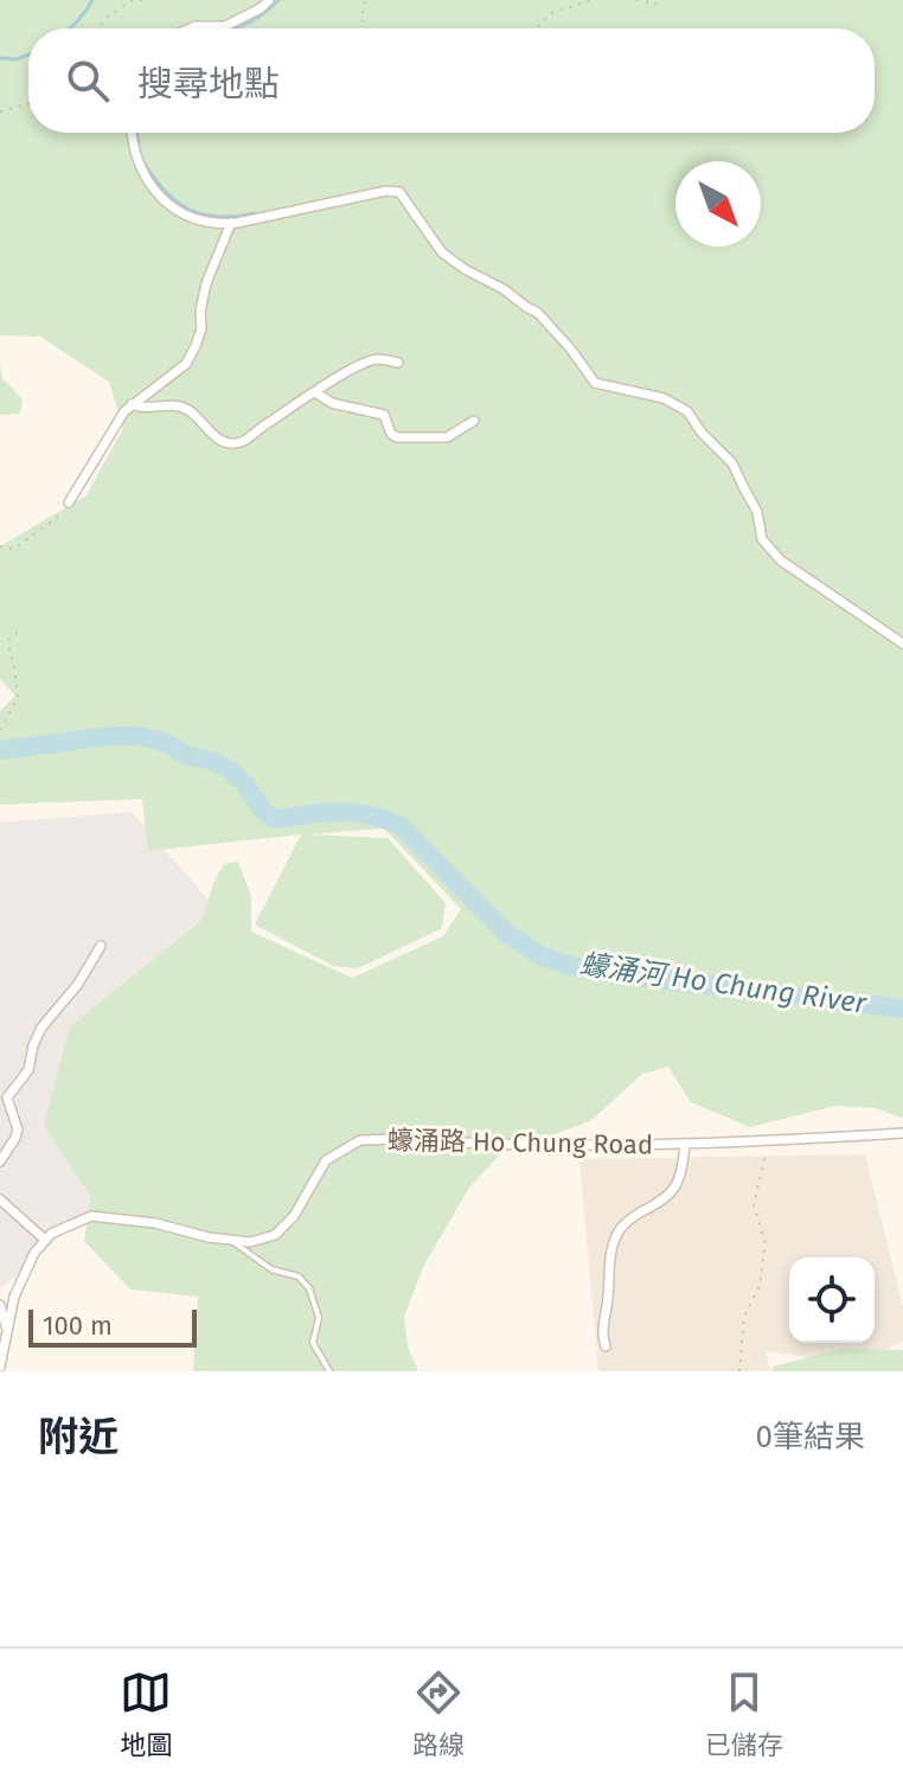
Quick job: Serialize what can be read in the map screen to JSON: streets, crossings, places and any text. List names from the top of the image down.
{
  "streets": {
    "street": ["蠔涌路 Ho Chung Road"]
  },
  "water": ["蠔涌河 Ho Chung River"],
  "scale_bar": "100 m",
  "north": "bottom right",
  "page": {
    "search": "搜尋地點",
    "scale": "100 m",
    "heading": ["附近", "0筆結果"],
    "nav": ["地圖", "路線", "已儲存"]
  }
}
